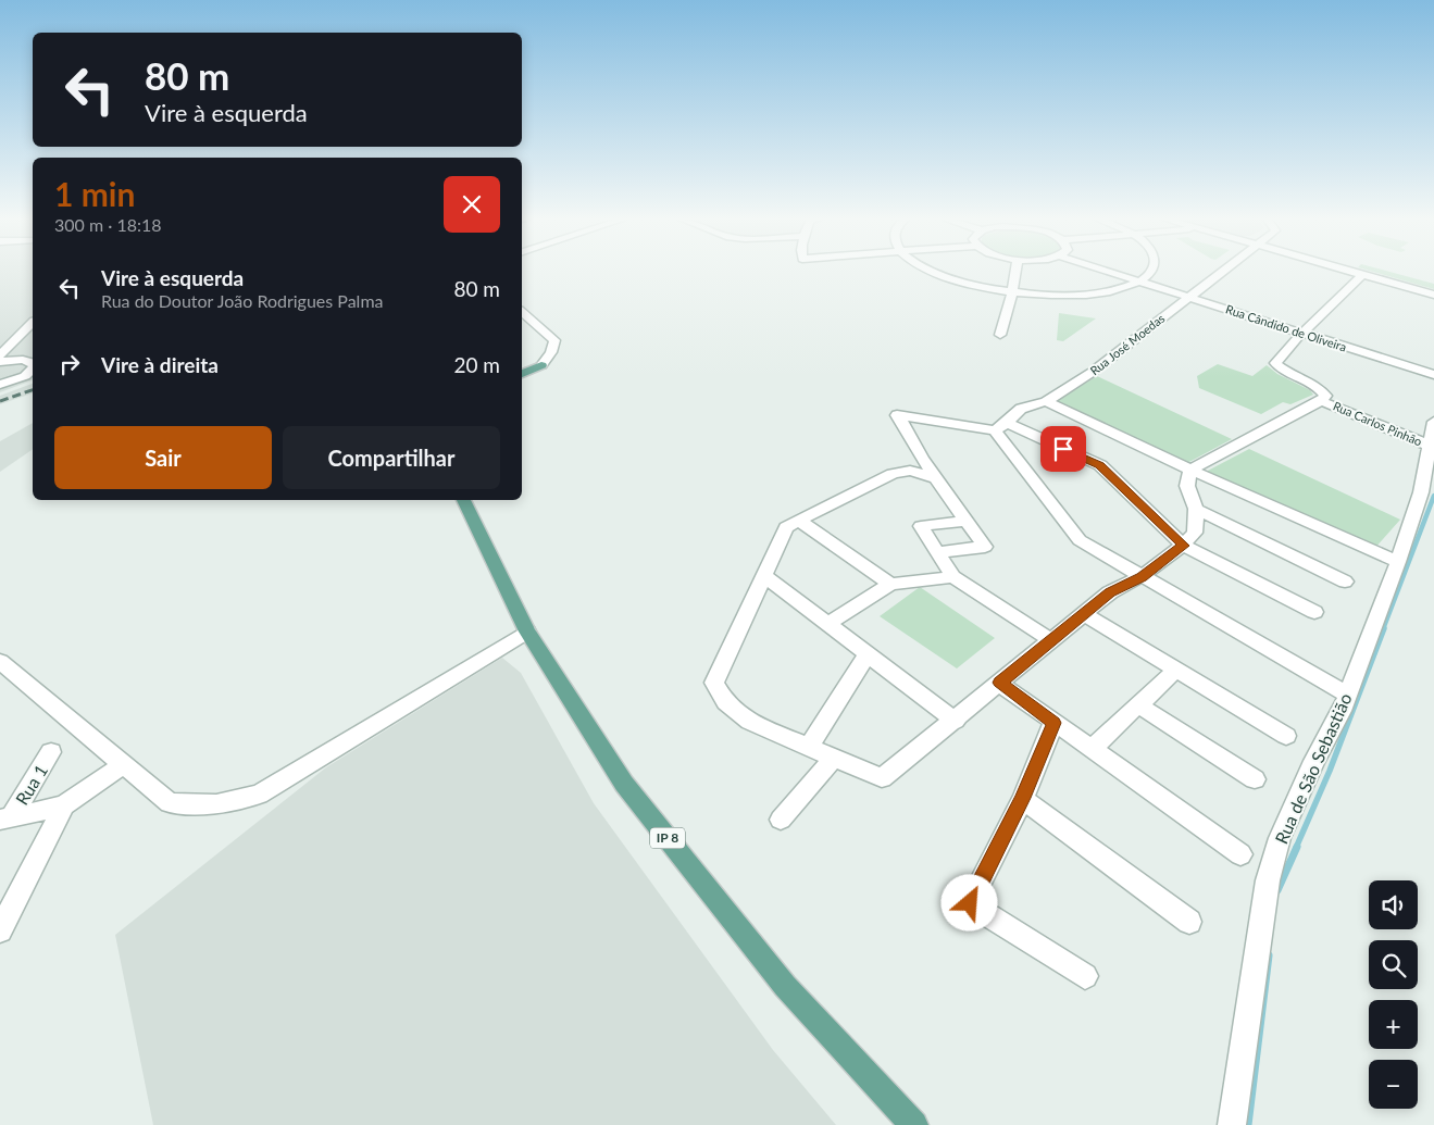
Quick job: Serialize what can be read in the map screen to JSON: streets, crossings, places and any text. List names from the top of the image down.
{
  "streets": {
    "main road": ["IP 8"],
    "street": [
      "Rua Cândido de Oliveira",
      "Rua José Moedas",
      "Rua Carlos Pinhão",
      "Rua de São Sebastião",
      "Rua 1"
    ]
  },
  "crossings": [
    ["Rua Cândido de Oliveira", "Rua José Moedas"],
    ["Rua Cândido de Oliveira", "Rua Carlos Pinhão"],
    ["Rua Carlos Pinhão", "Rua de São Sebastião"]
  ],
  "page": {
    "turn": ["80 m", "Vire à esquerda"],
    "heading": ["1 min", "300 m · 18:18"],
    "list": [
      {
        "name": "Vire à esquerda",
        "note": "Rua do Doutor João Rodrigues Palma",
        "value": "80 m"
      },
      {
        "name": "Vire à direita",
        "value": "20 m"
      }
    ],
    "buttons": ["Sair", "Compartilhar"],
    "map_buttons": ["+", "−"]
  }
}
